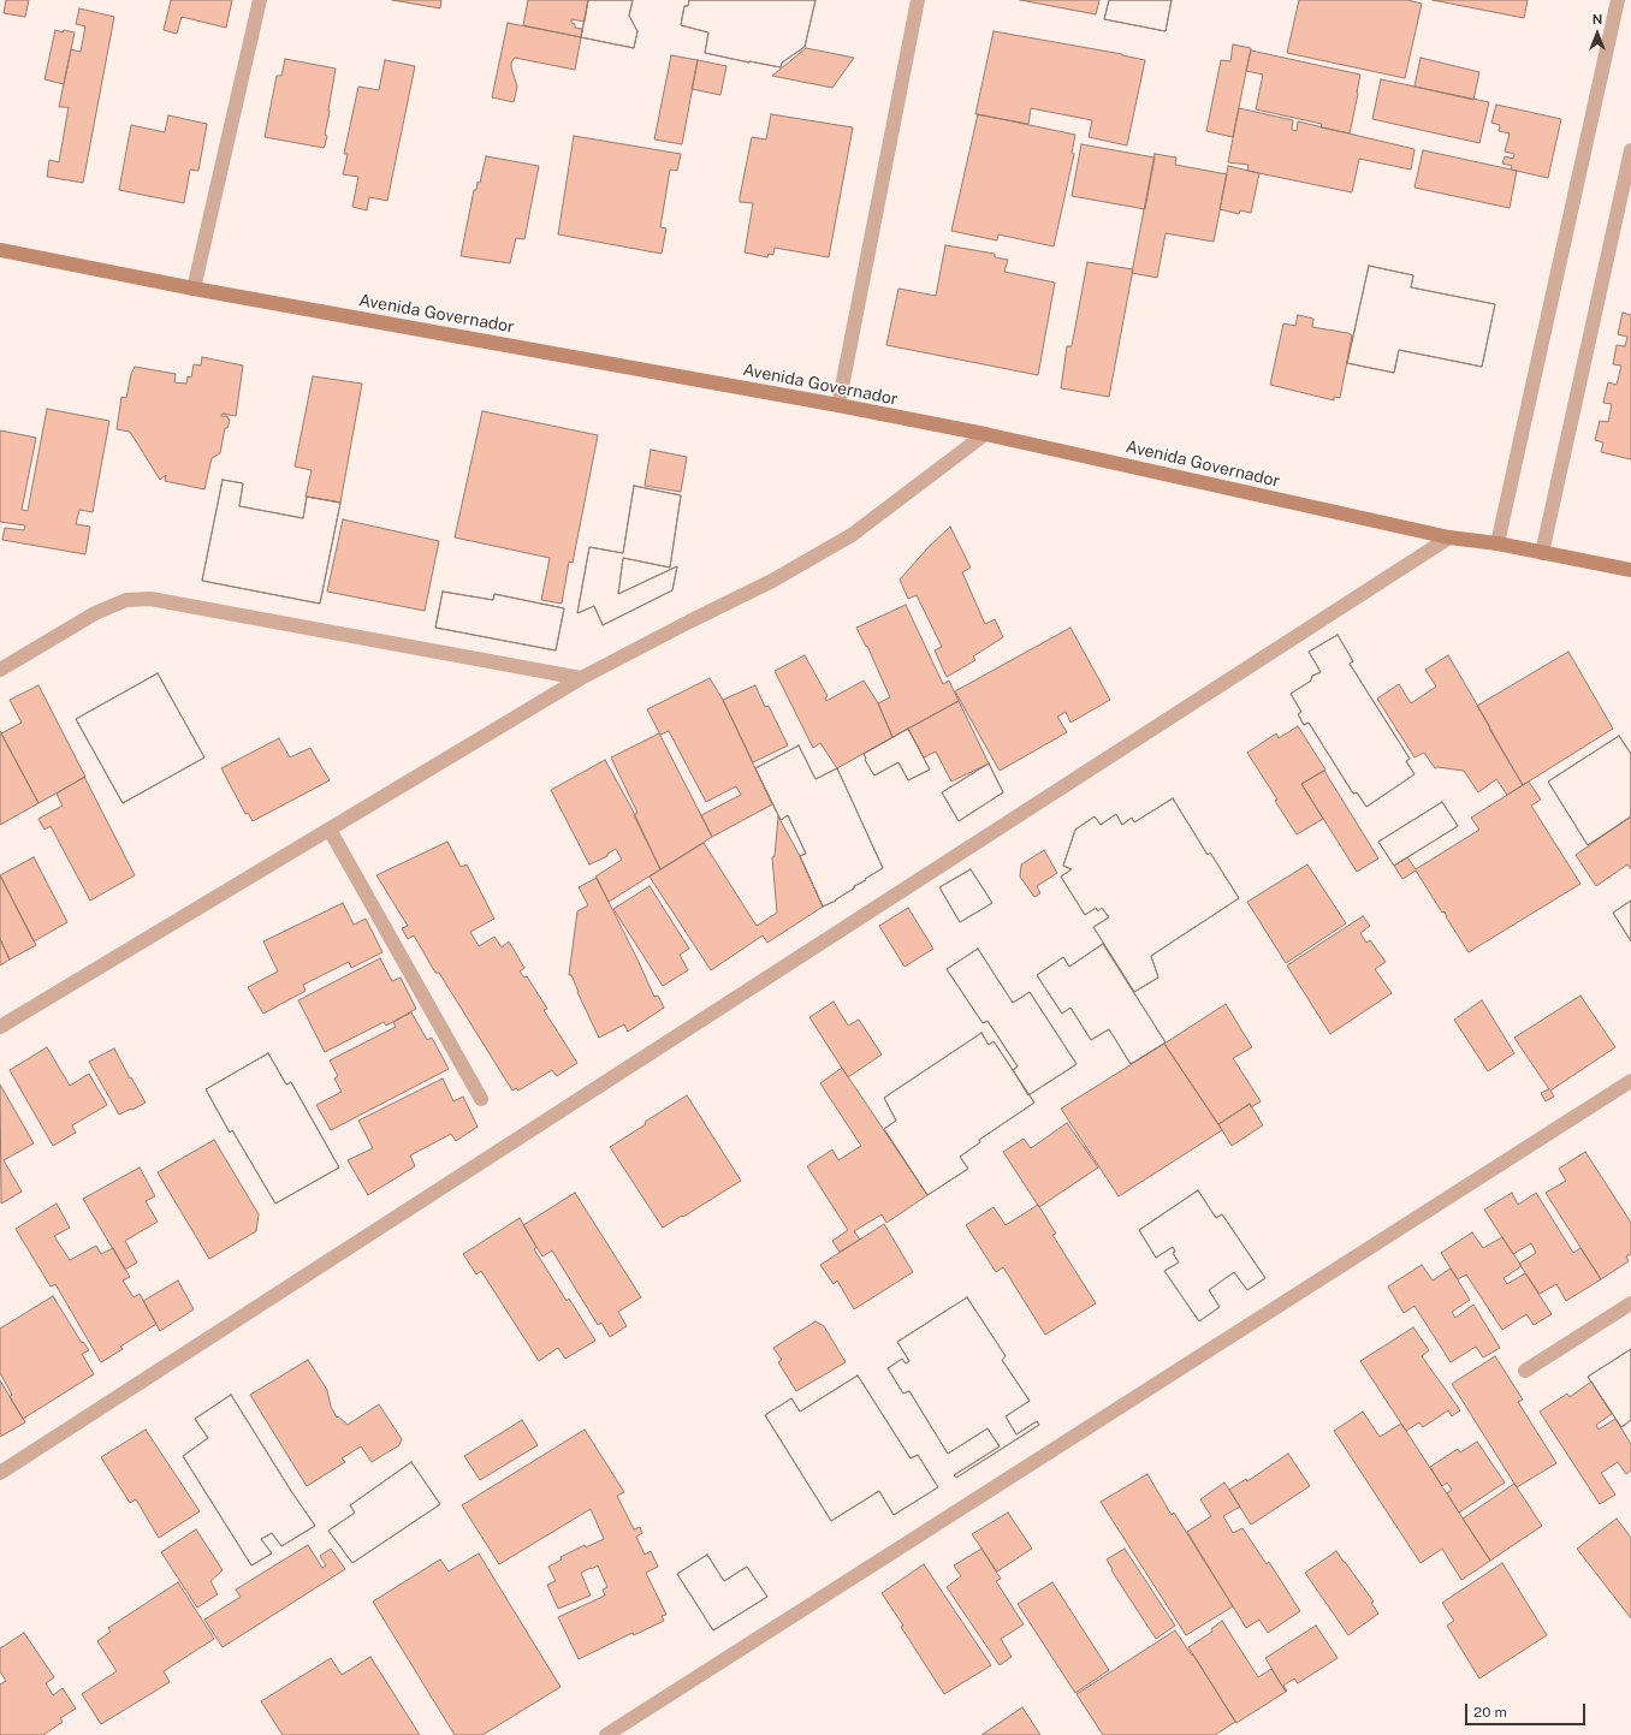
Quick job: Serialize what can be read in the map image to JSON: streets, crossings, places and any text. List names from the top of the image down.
{
  "streets": {
    "street": ["Avenida Governador"]
  },
  "scale_bar": "20 m",
  "north": "top"
}
